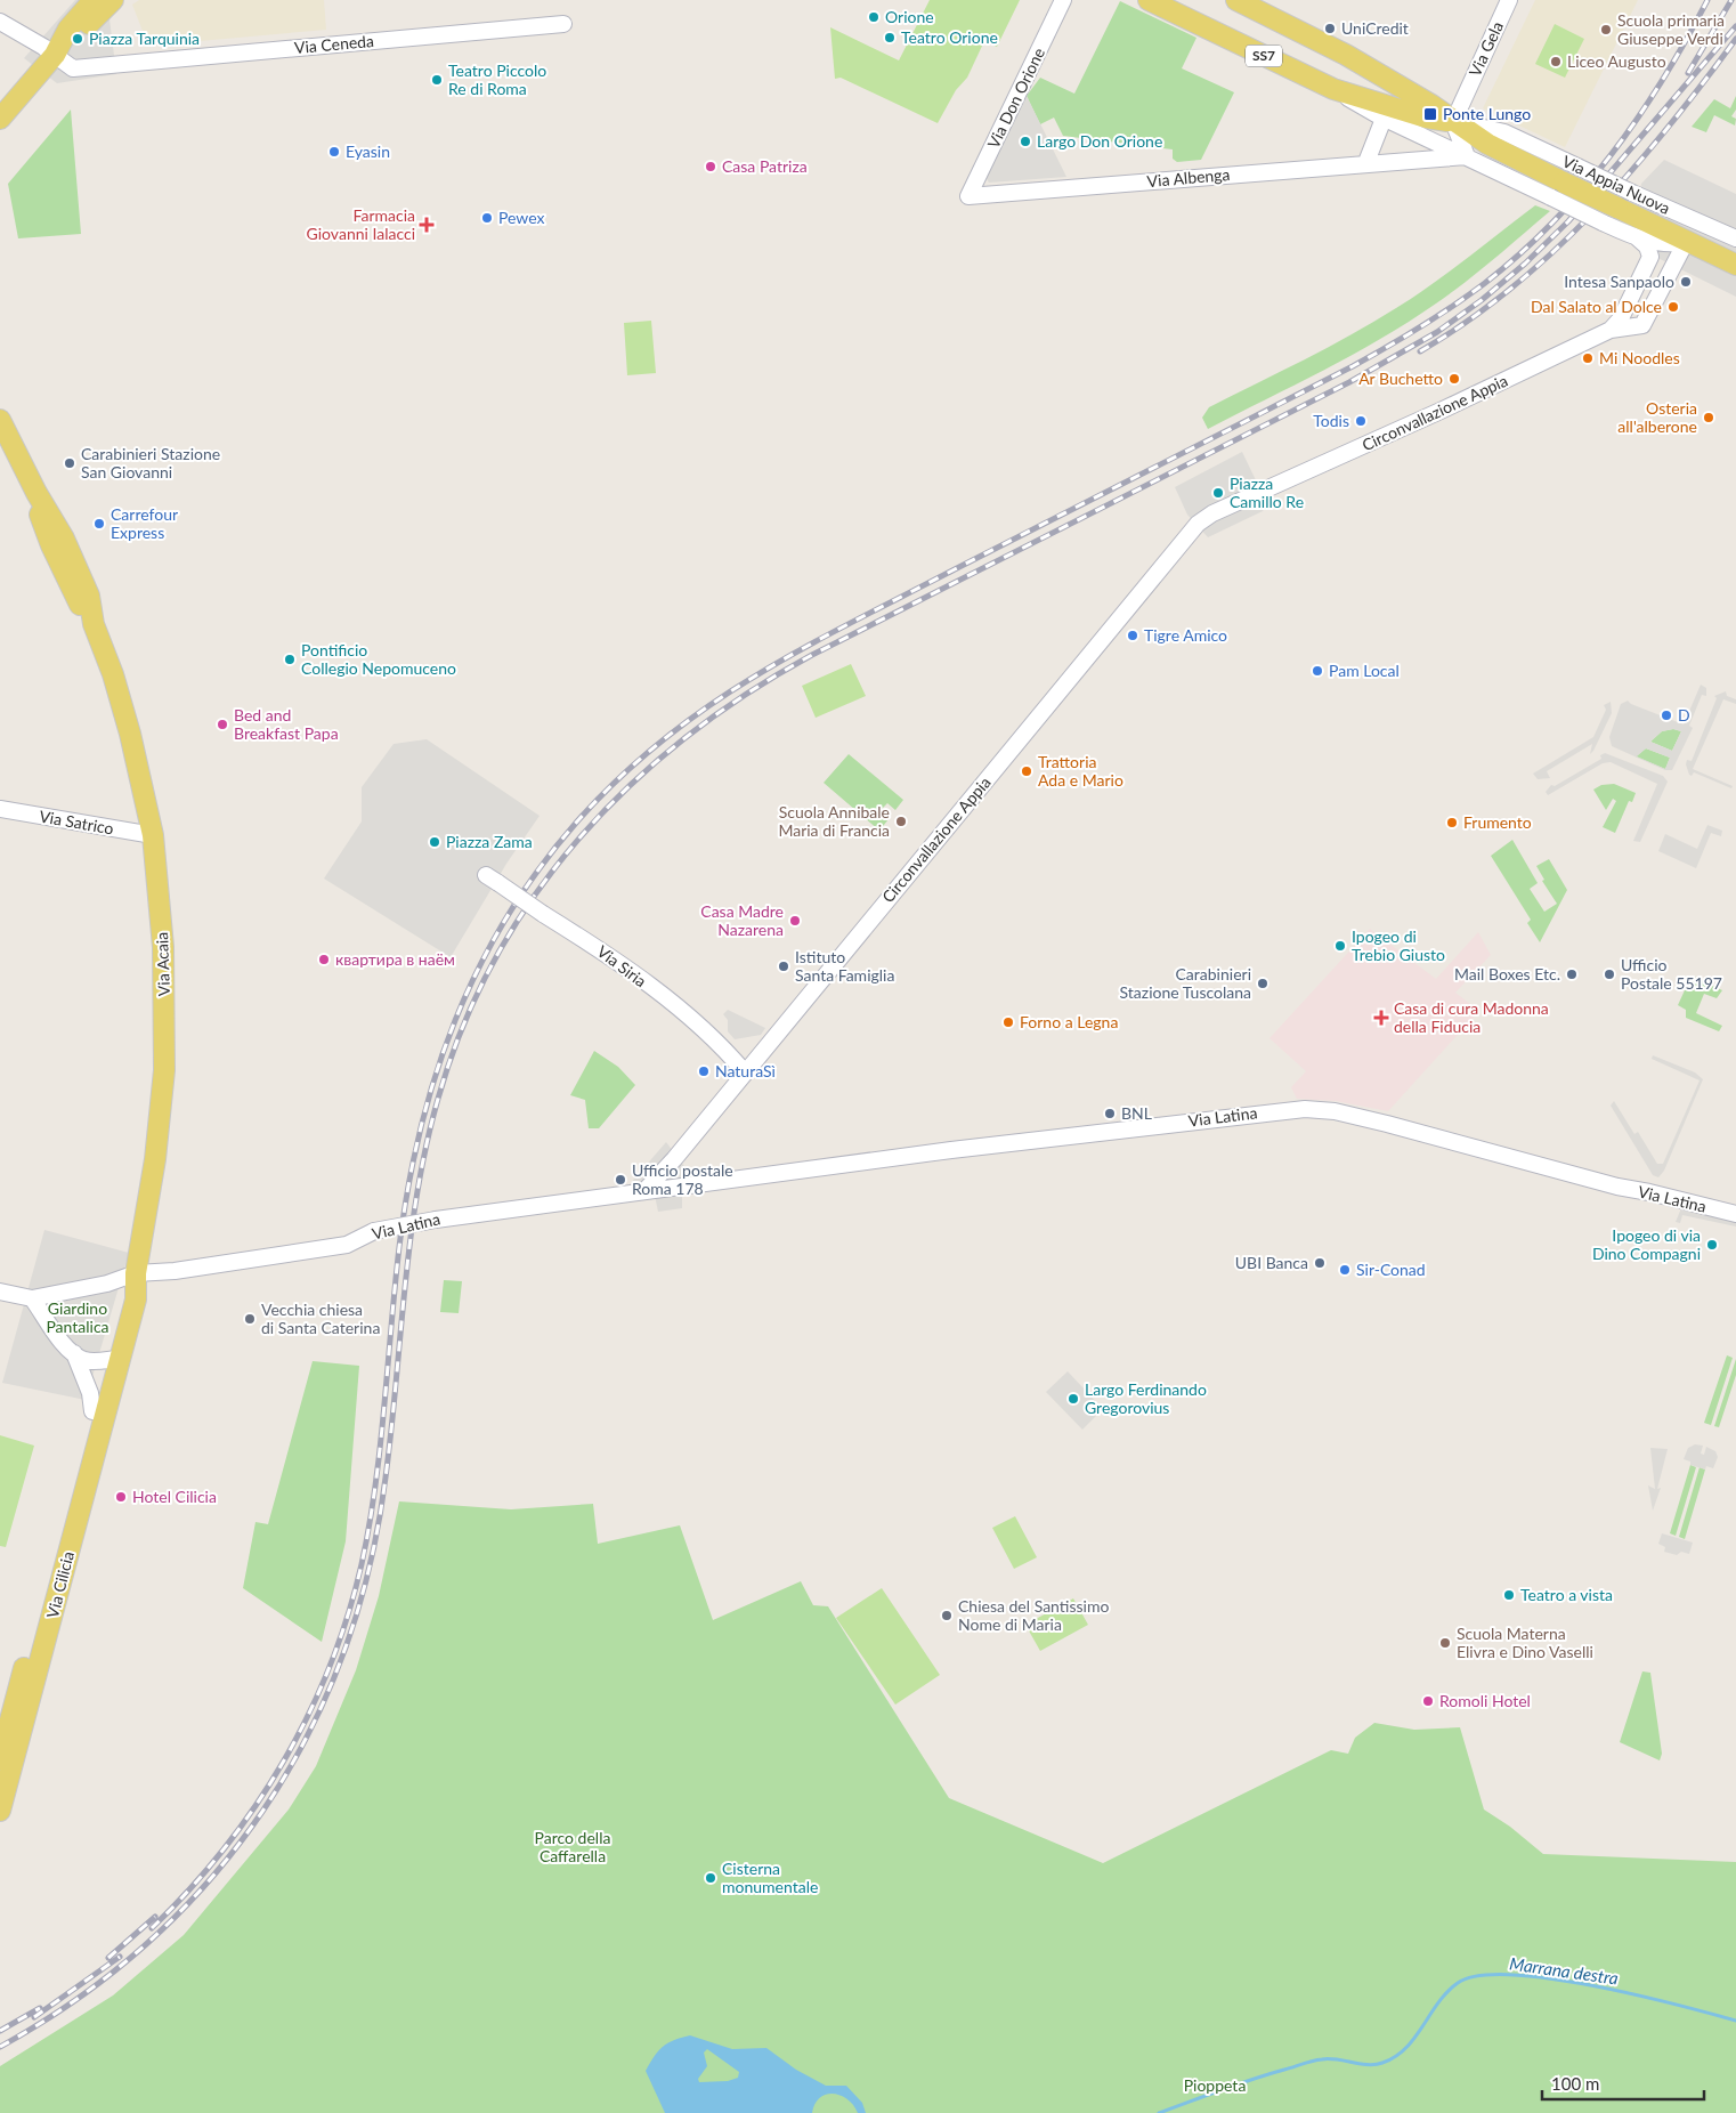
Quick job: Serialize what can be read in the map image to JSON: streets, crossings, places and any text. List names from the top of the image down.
{
  "streets": {
    "main road": [
      "SS7",
      "Via Appia Nuova",
      "Via Acaia",
      "Via Cilicia"
    ],
    "street": [
      "Via Ceneda",
      "Via Gela",
      "Via Don Orione",
      "Via Albenga",
      "Circonvallazione Appia",
      "Via Satrico",
      "Via Siria",
      "Via Latina"
    ]
  },
  "crossings": [
    ["Via Gela", "SS7"],
    ["Via Gela", "Via Appia Nuova"],
    ["SS7", "Via Appia Nuova"],
    ["Via Don Orione", "Via Albenga"],
    ["Via Albenga", "Via Appia Nuova"],
    ["Circonvallazione Appia", "Via Siria"],
    ["Circonvallazione Appia", "Via Latina"],
    ["Via Satrico", "Via Acaia"],
    ["Via Acaia", "Via Latina"],
    ["Via Acaia", "Via Cilicia"]
  ],
  "water": ["Marrana destra"],
  "parks": ["Giardino Pantalica", "Parco della Caffarella", "Pioppeta"],
  "places": {
    "other": [
      "Orione",
      "UniCredit",
      "Scuola primaria Giuseppe Verdi",
      "Teatro Orione",
      "Piazza Tarquinia",
      "Liceo Augusto",
      "Teatro Piccolo Re di Roma",
      "Largo Don Orione",
      "Eyasin",
      "Casa Patriza",
      "Pewex",
      "Intesa Sanpaolo",
      "Dal Salato al Dolce",
      "Mi Noodles",
      "Ar Buchetto",
      "Osteria all'alberone",
      "Todis",
      "Carabinieri Stazione San Giovanni",
      "Piazza Camillo Re",
      "Carrefour Express",
      "Tigre Amico",
      "Pontificio Collegio Nepomuceno",
      "Pam Local",
      "D",
      "Bed and Breakfast Papa",
      "Trattoria Ada e Mario",
      "Scuola Annibale Maria di Francia",
      "Frumento",
      "Piazza Zama",
      "Casa Madre Nazarena",
      "Ipogeo di Trebio Giusto",
      "квартира в наём",
      "Istituto Santa Famiglia",
      "Mail Boxes Etc.",
      "Ufficio Postale 55197",
      "Carabinieri Stazione Tuscolana",
      "Forno a Legna",
      "NaturaSì",
      "BNL",
      "Ufficio postale Roma 178",
      "Ipogeo di via Dino Compagni",
      "UBI Banca",
      "Sir-Conad",
      "Vecchia chiesa di Santa Caterina",
      "Largo Ferdinando Gregorovius",
      "Hotel Cilicia",
      "Teatro a vista",
      "Chiesa del Santissimo Nome di Maria",
      "Scuola Materna Elivra e Dino Vaselli",
      "Romoli Hotel",
      "Cisterna monumentale"
    ],
    "transit": ["Ponte Lungo"],
    "health": ["Farmacia Giovanni Ialacci", "Casa di cura Madonna della Fiducia"]
  },
  "scale_bar": "100 m"
}
